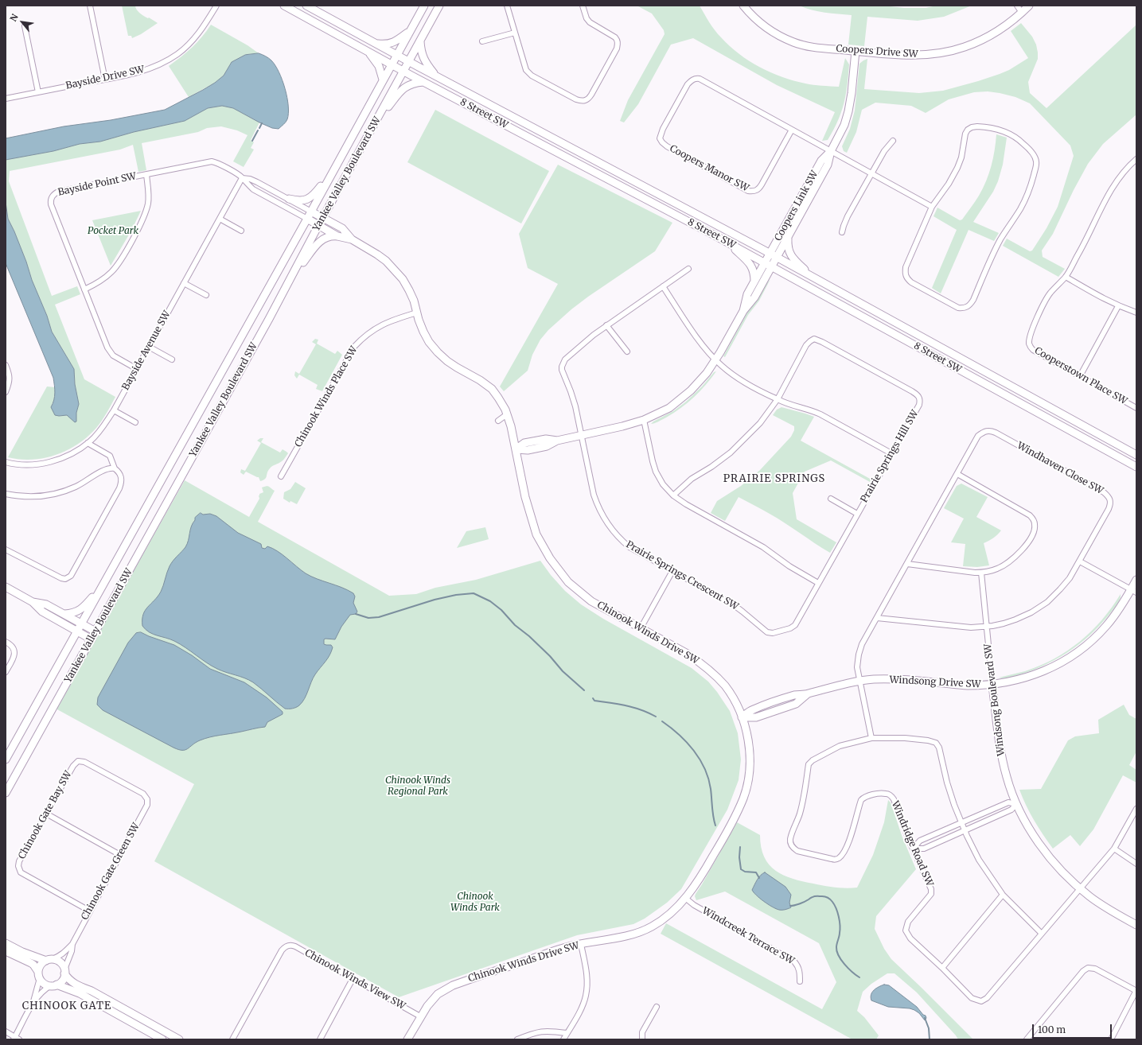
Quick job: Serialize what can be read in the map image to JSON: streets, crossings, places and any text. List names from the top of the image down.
{
  "streets": {
    "main road": [
      "Coopers Drive SW",
      "8 Street SW",
      "Yankee Valley Boulevard SW",
      "Coopers Link SW",
      "Chinook Winds Drive SW",
      "Windsong Drive SW",
      "Windsong Boulevard SW"
    ],
    "street": [
      "Bayside Drive SW",
      "Coopers Manor SW",
      "Bayside Point SW",
      "Bayside Avenue SW",
      "Cooperstown Place SW",
      "Chinook Winds Place SW",
      "Prairie Springs Hill SW",
      "Windhaven Close SW",
      "Prairie Springs Crescent SW",
      "Chinook Gate Bay SW",
      "Windridge Road SW",
      "Chinook Gate Green SW",
      "Windcreek Terrace SW",
      "Chinook Winds View SW"
    ]
  },
  "crossings": [
    ["Coopers Drive SW", "Coopers Link SW"],
    ["8 Street SW", "Yankee Valley Boulevard SW"],
    ["8 Street SW", "Coopers Link SW"],
    ["Coopers Manor SW", "Coopers Link SW"],
    ["Yankee Valley Boulevard SW", "Chinook Winds Drive SW"],
    ["Bayside Point SW", "Bayside Avenue SW"],
    ["Chinook Winds Place SW", "Chinook Winds Drive SW"],
    ["Prairie Springs Hill SW", "Prairie Springs Crescent SW"],
    ["Windhaven Close SW", "Windsong Drive SW"],
    ["Windhaven Close SW", "Windsong Boulevard SW"],
    ["Windhaven Close SW", "Windridge Road SW"],
    ["Chinook Winds Drive SW", "Windsong Drive SW"],
    ["Chinook Winds Drive SW", "Windcreek Terrace SW"],
    ["Chinook Winds Drive SW", "Chinook Winds View SW"],
    ["Windsong Drive SW", "Windsong Boulevard SW"],
    ["Windsong Boulevard SW", "Windridge Road SW"],
    ["Chinook Gate Bay SW", "Chinook Gate Green SW"]
  ],
  "districts": ["PRAIRIE SPRINGS", "CHINOOK GATE"],
  "parks": ["Pocket Park", "Chinook Winds Regional Park", "Chinook Winds Park"],
  "scale_bar": "100 m",
  "north": "top left"
}
